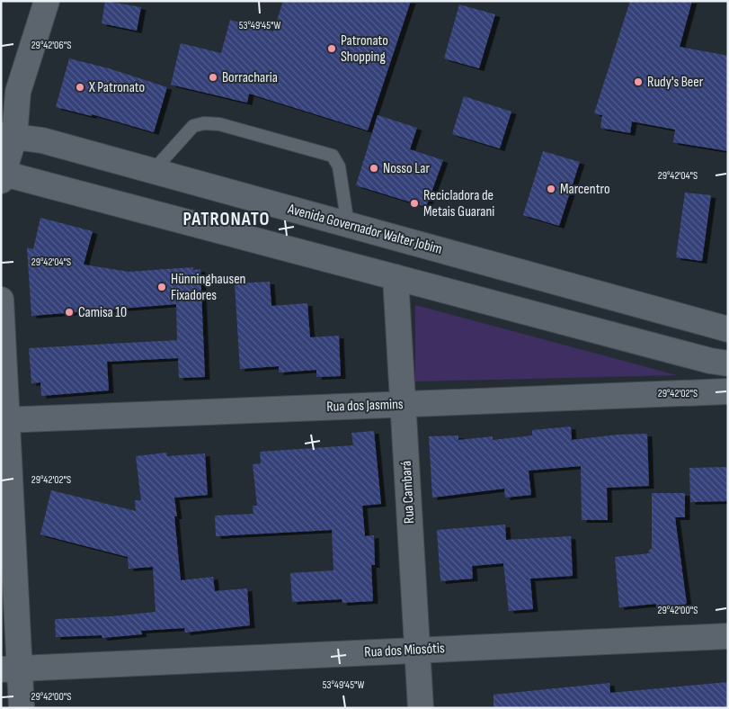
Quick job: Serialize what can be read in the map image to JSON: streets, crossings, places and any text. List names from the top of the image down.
{
  "streets": {
    "street": [
      "Avenida Governador Walter Jobim",
      "Rua dos Jasmins",
      "Rua Cambará",
      "Rua dos Miosótis"
    ]
  },
  "crossings": [
    ["Rua dos Jasmins", "Rua Cambará"],
    ["Rua Cambará", "Rua dos Miosótis"]
  ],
  "districts": ["PATRONATO"],
  "places": [
    "Patronato Shopping",
    "Borracharia",
    "Rudy's Beer",
    "X Patronato",
    "Nosso Lar",
    "Marcentro",
    "Recicladora de Metais Guarani",
    "Hünninghausen Fixadores",
    "Camisa 10"
  ],
  "coordinates": [
    "53°49'45\"W",
    "29°42'06\"S",
    "29°42'04\"S",
    "29°42'02\"S",
    "29°42'00\"S"
  ]
}
